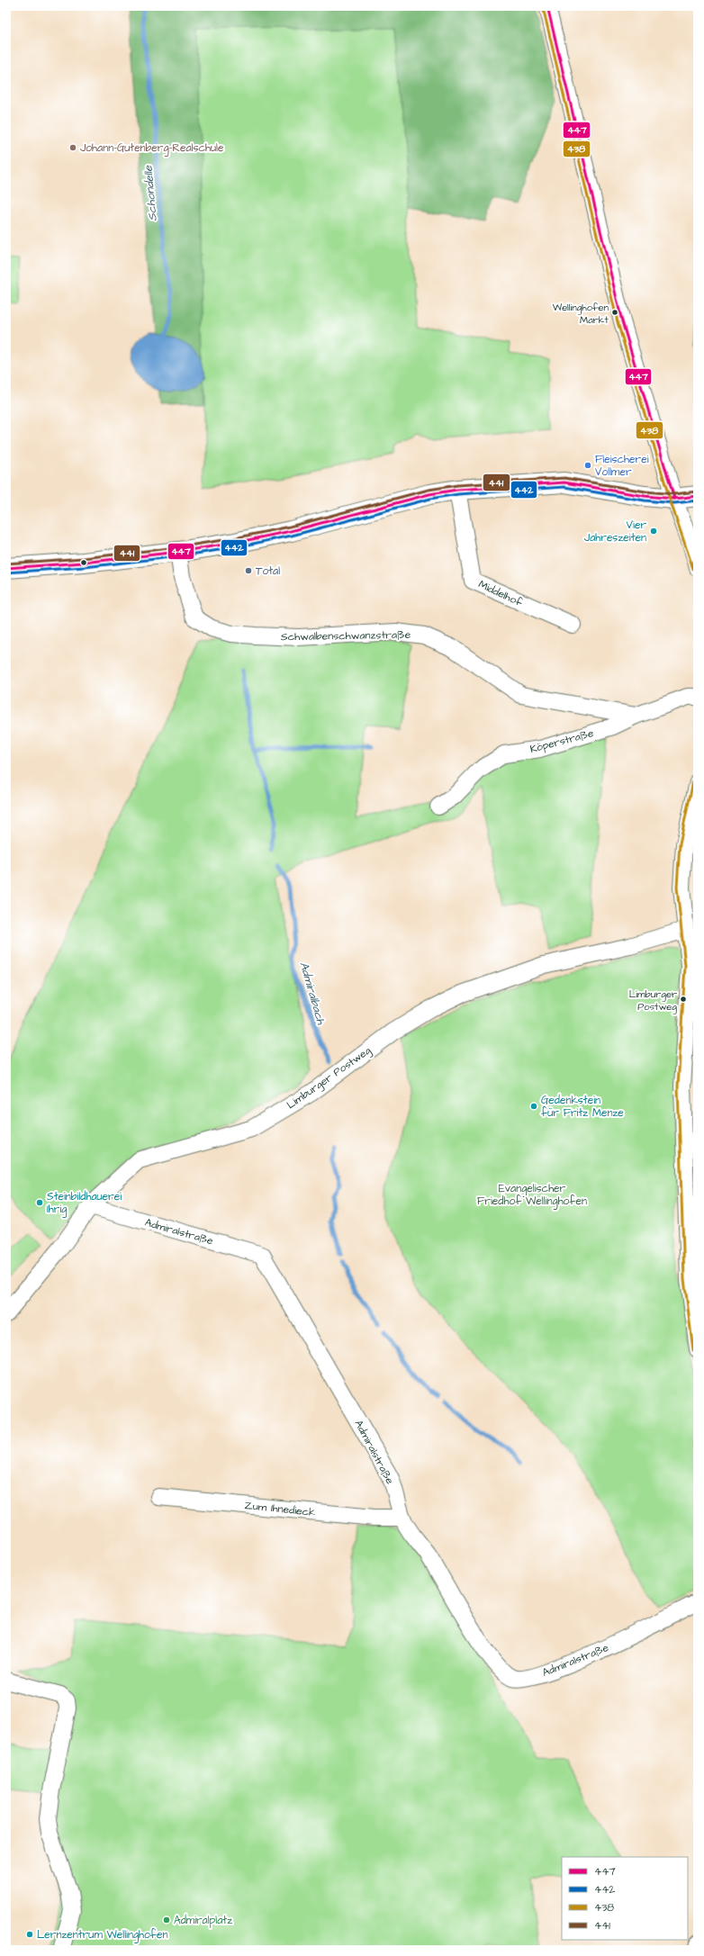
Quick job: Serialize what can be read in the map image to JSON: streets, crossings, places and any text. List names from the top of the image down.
{
  "streets": {
    "street": [
      "Middelhof",
      "Schwalbenschwanzstraße",
      "Köperstraße",
      "Limburger Postweg",
      "Admiralstraße",
      "Zum Ihnedieck"
    ]
  },
  "crossings": [
    ["Schwalbenschwanzstraße", "Köperstraße"],
    ["Limburger Postweg", "Admiralstraße"],
    ["Admiralstraße", "Zum Ihnedieck"]
  ],
  "water": ["Schondelle", "Admiralbach"],
  "parks": ["Evangelischer Friedhof Wellinghofen"],
  "places": [
    "Johann-Gutenberg-Realschule",
    "Wellinghofen Markt",
    "Fleischerei Vollmer",
    "Vier Jahreszeiten",
    "Total",
    "Limburger Postweg",
    "Gedenkstein für Fritz Menze",
    "Steinbildhauerei Ihrig",
    "Admiralplatz",
    "Lernzentrum Wellinghofen"
  ],
  "lines": [
    "transit line 447",
    "transit line 438",
    "transit line 441",
    "transit line 442"
  ],
  "legend": [
    "447",
    "442",
    "438",
    "441"
  ]
}
